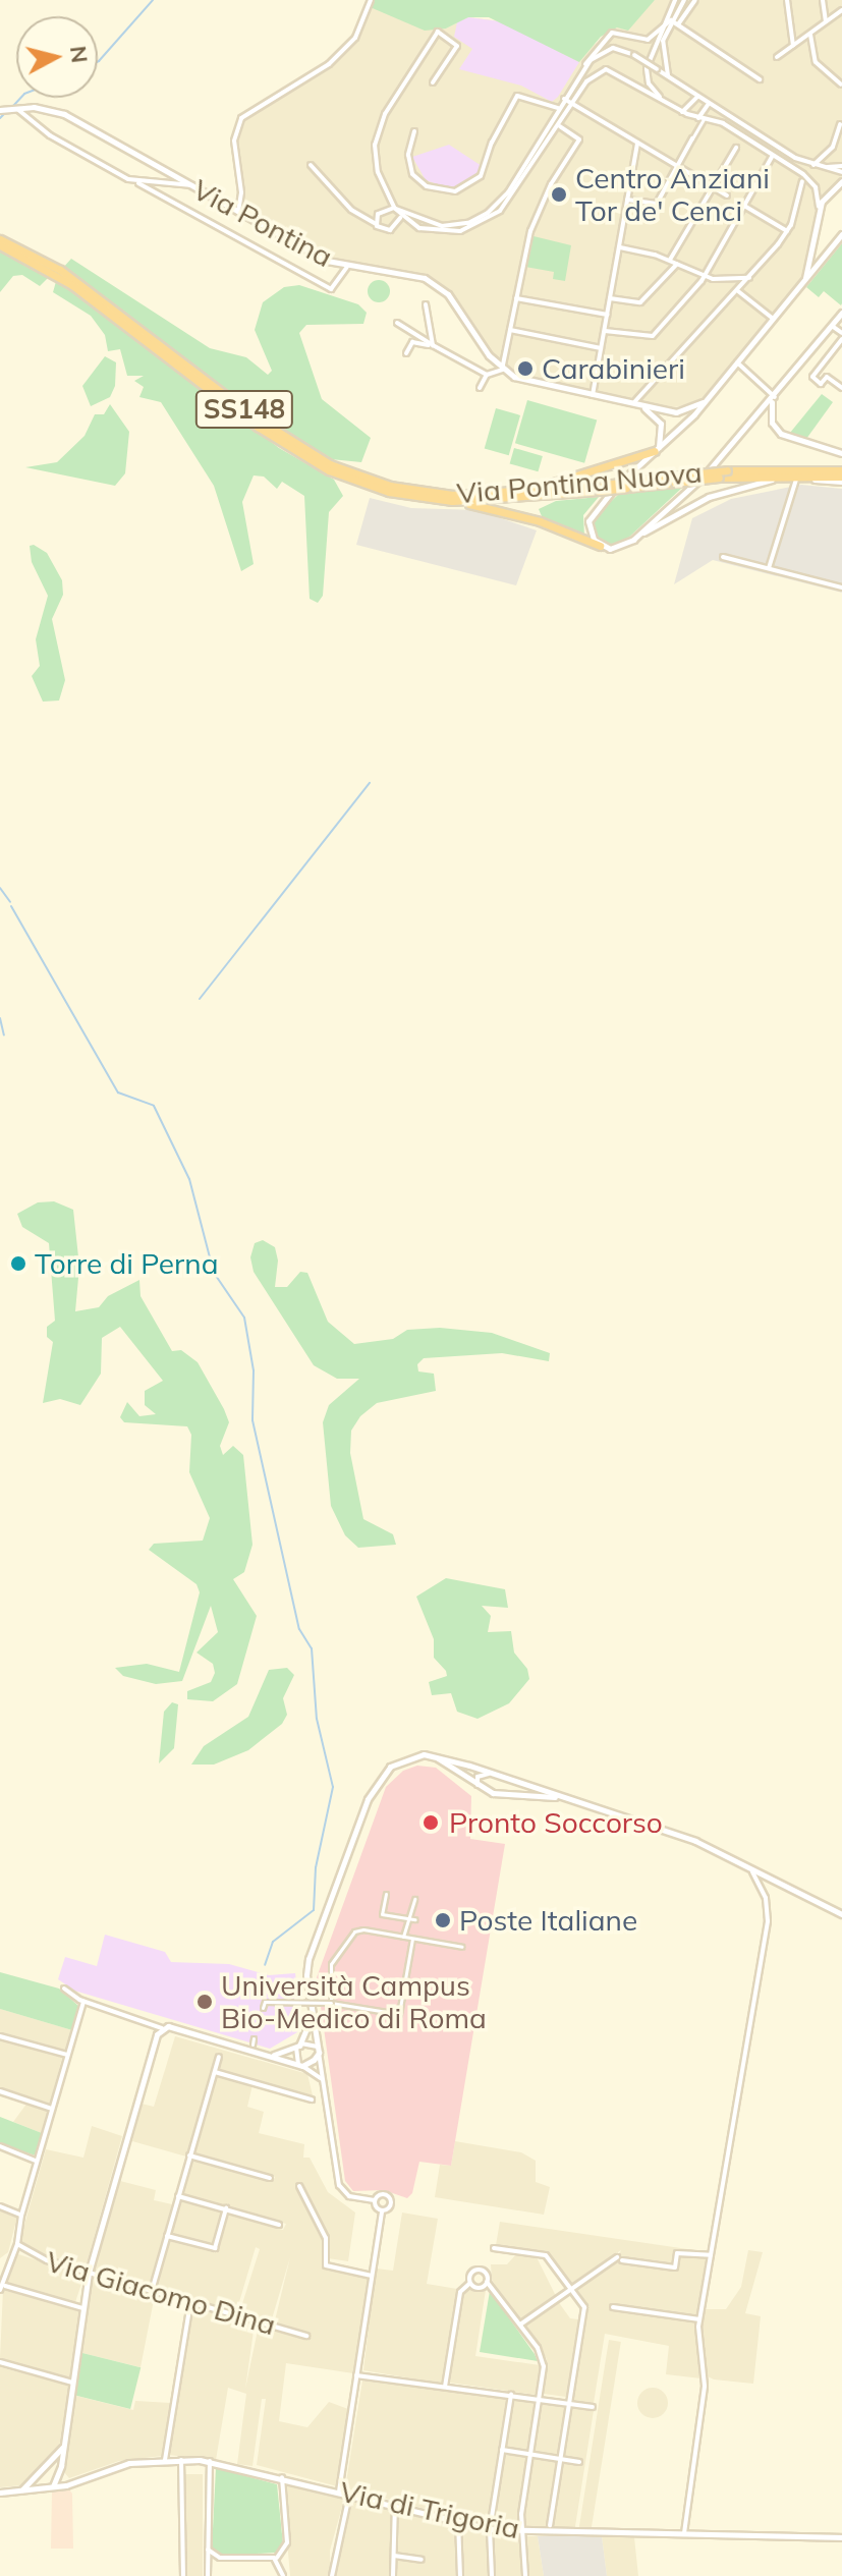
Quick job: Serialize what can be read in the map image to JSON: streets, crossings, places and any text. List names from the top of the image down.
{
  "streets": {
    "highway": ["SS148", "Via Pontina Nuova"],
    "street": ["Via Pontina", "Via Giacomo Dina", "Via di Trigoria"]
  },
  "places": [
    "Centro Anziani Tor de' Cenci",
    "Carabinieri",
    "Torre di Perna",
    "Pronto Soccorso",
    "Poste Italiane",
    "Università Campus Bio-Medico di Roma"
  ],
  "north": "right"
}
